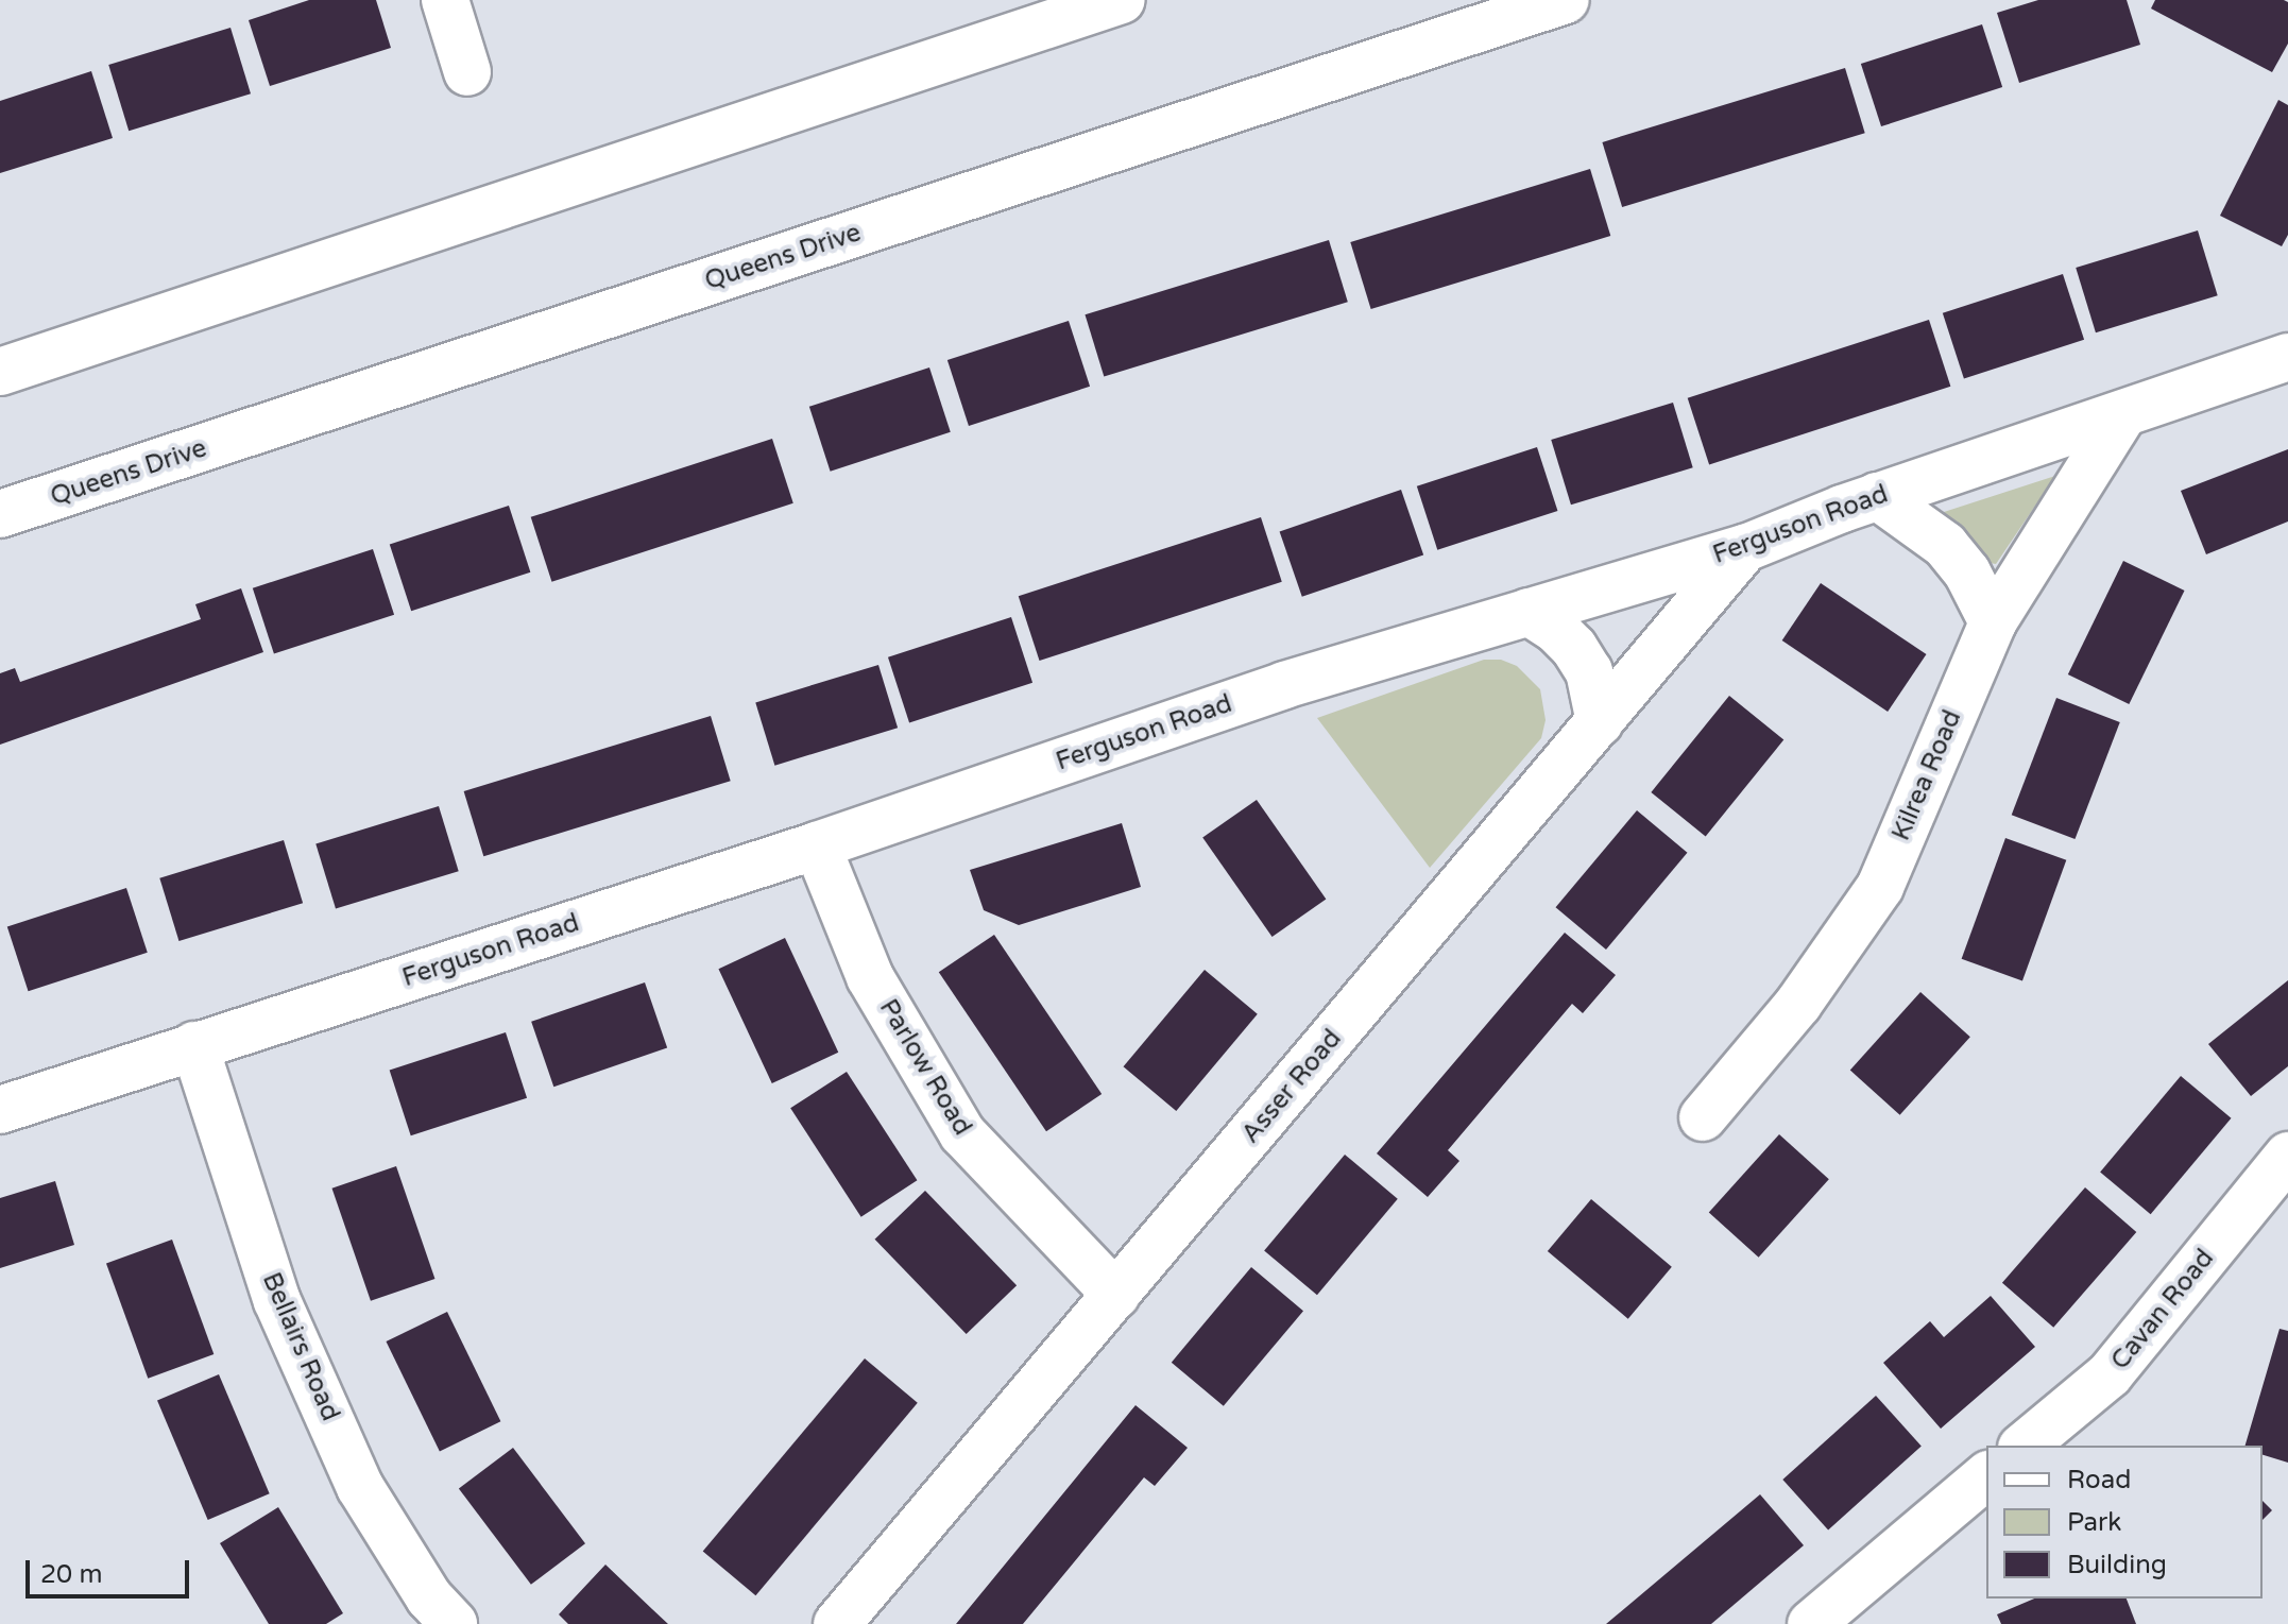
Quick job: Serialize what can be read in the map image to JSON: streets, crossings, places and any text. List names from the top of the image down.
{
  "streets": {
    "main road": [
      "Queens Drive",
      "Ferguson Road",
      "Kilrea Road",
      "Parlow Road",
      "Asser Road",
      "Cavan Road",
      "Bellairs Road"
    ]
  },
  "crossings": [
    ["Ferguson Road", "Kilrea Road"],
    ["Ferguson Road", "Parlow Road"],
    ["Ferguson Road", "Asser Road"],
    ["Ferguson Road", "Bellairs Road"],
    ["Parlow Road", "Asser Road"]
  ],
  "legend": ["Road", "Park", "Building"],
  "scale_bar": "20 m"
}
